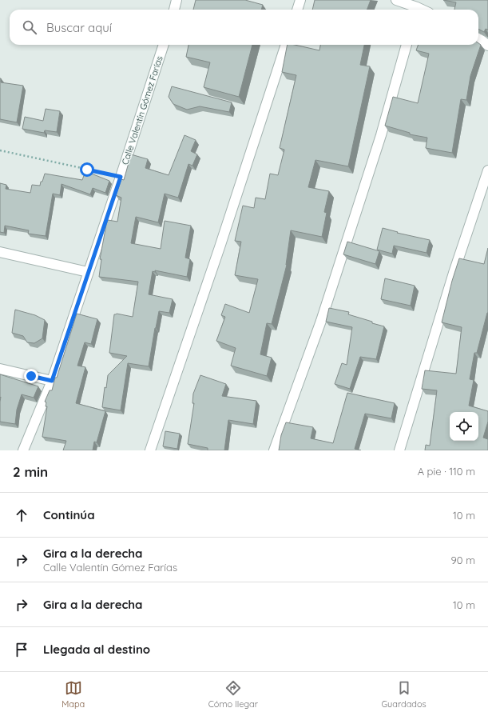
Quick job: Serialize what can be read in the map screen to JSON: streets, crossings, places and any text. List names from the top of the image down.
{
  "streets": {
    "street": ["Calle Valentín Gómez Farías"]
  },
  "page": {
    "search": "Buscar aquí",
    "heading": ["2 min", "A pie · 110 m"],
    "list": [
      ["Continúa", "10 m"],
      ["Gira a la derecha", "Calle Valentín Gómez Farías", "90 m"],
      ["Gira a la derecha", "10 m"],
      "Llegada al destino"
    ],
    "nav": ["Mapa", "Cómo llegar", "Guardados"]
  }
}
